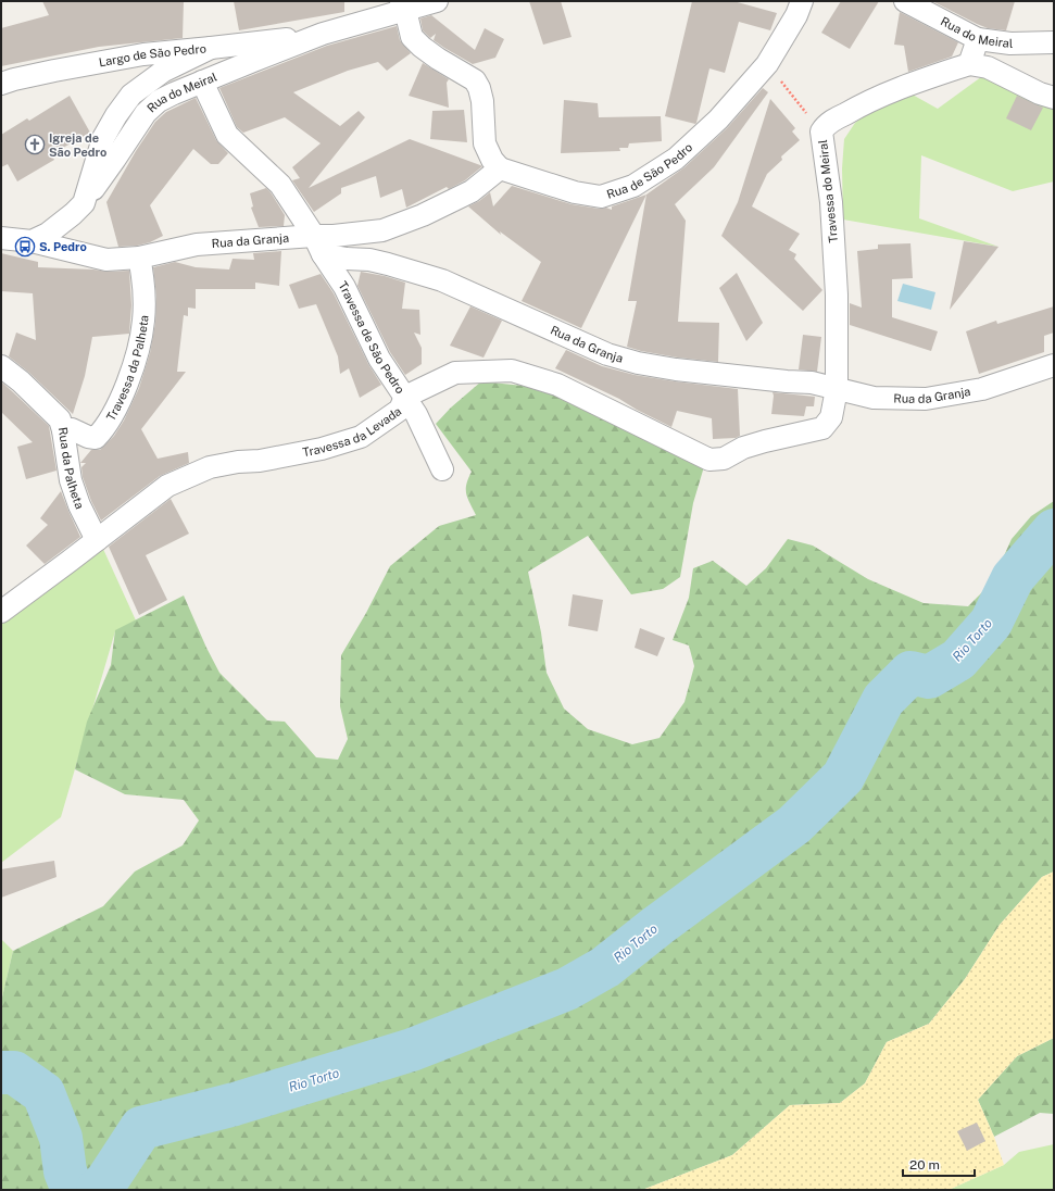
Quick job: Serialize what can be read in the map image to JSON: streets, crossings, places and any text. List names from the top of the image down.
{
  "streets": {
    "street": [
      "Rua do Meiral",
      "Largo de São Pedro",
      "Rua de São Pedro",
      "Travessa do Meiral",
      "Rua da Granja",
      "Travessa de São Pedro",
      "Travessa da Palheta",
      "Travessa da Levada",
      "Rua da Palheta"
    ]
  },
  "crossings": [
    ["Rua do Meiral", "Largo de São Pedro"],
    ["Rua do Meiral", "Travessa de São Pedro"],
    ["Travessa do Meiral", "Rua da Granja"],
    ["Travessa do Meiral", "Travessa da Levada"],
    ["Rua da Granja", "Travessa de São Pedro"],
    ["Rua da Granja", "Travessa da Palheta"],
    ["Rua da Granja", "Travessa da Levada"],
    ["Travessa de São Pedro", "Travessa da Levada"],
    ["Travessa da Palheta", "Rua da Palheta"],
    ["Travessa da Levada", "Rua da Palheta"]
  ],
  "water": ["Rio Torto"],
  "places": {
    "church": ["Igreja de São Pedro"],
    "bus stop": ["S. Pedro"]
  },
  "scale_bar": "20 m"
}
